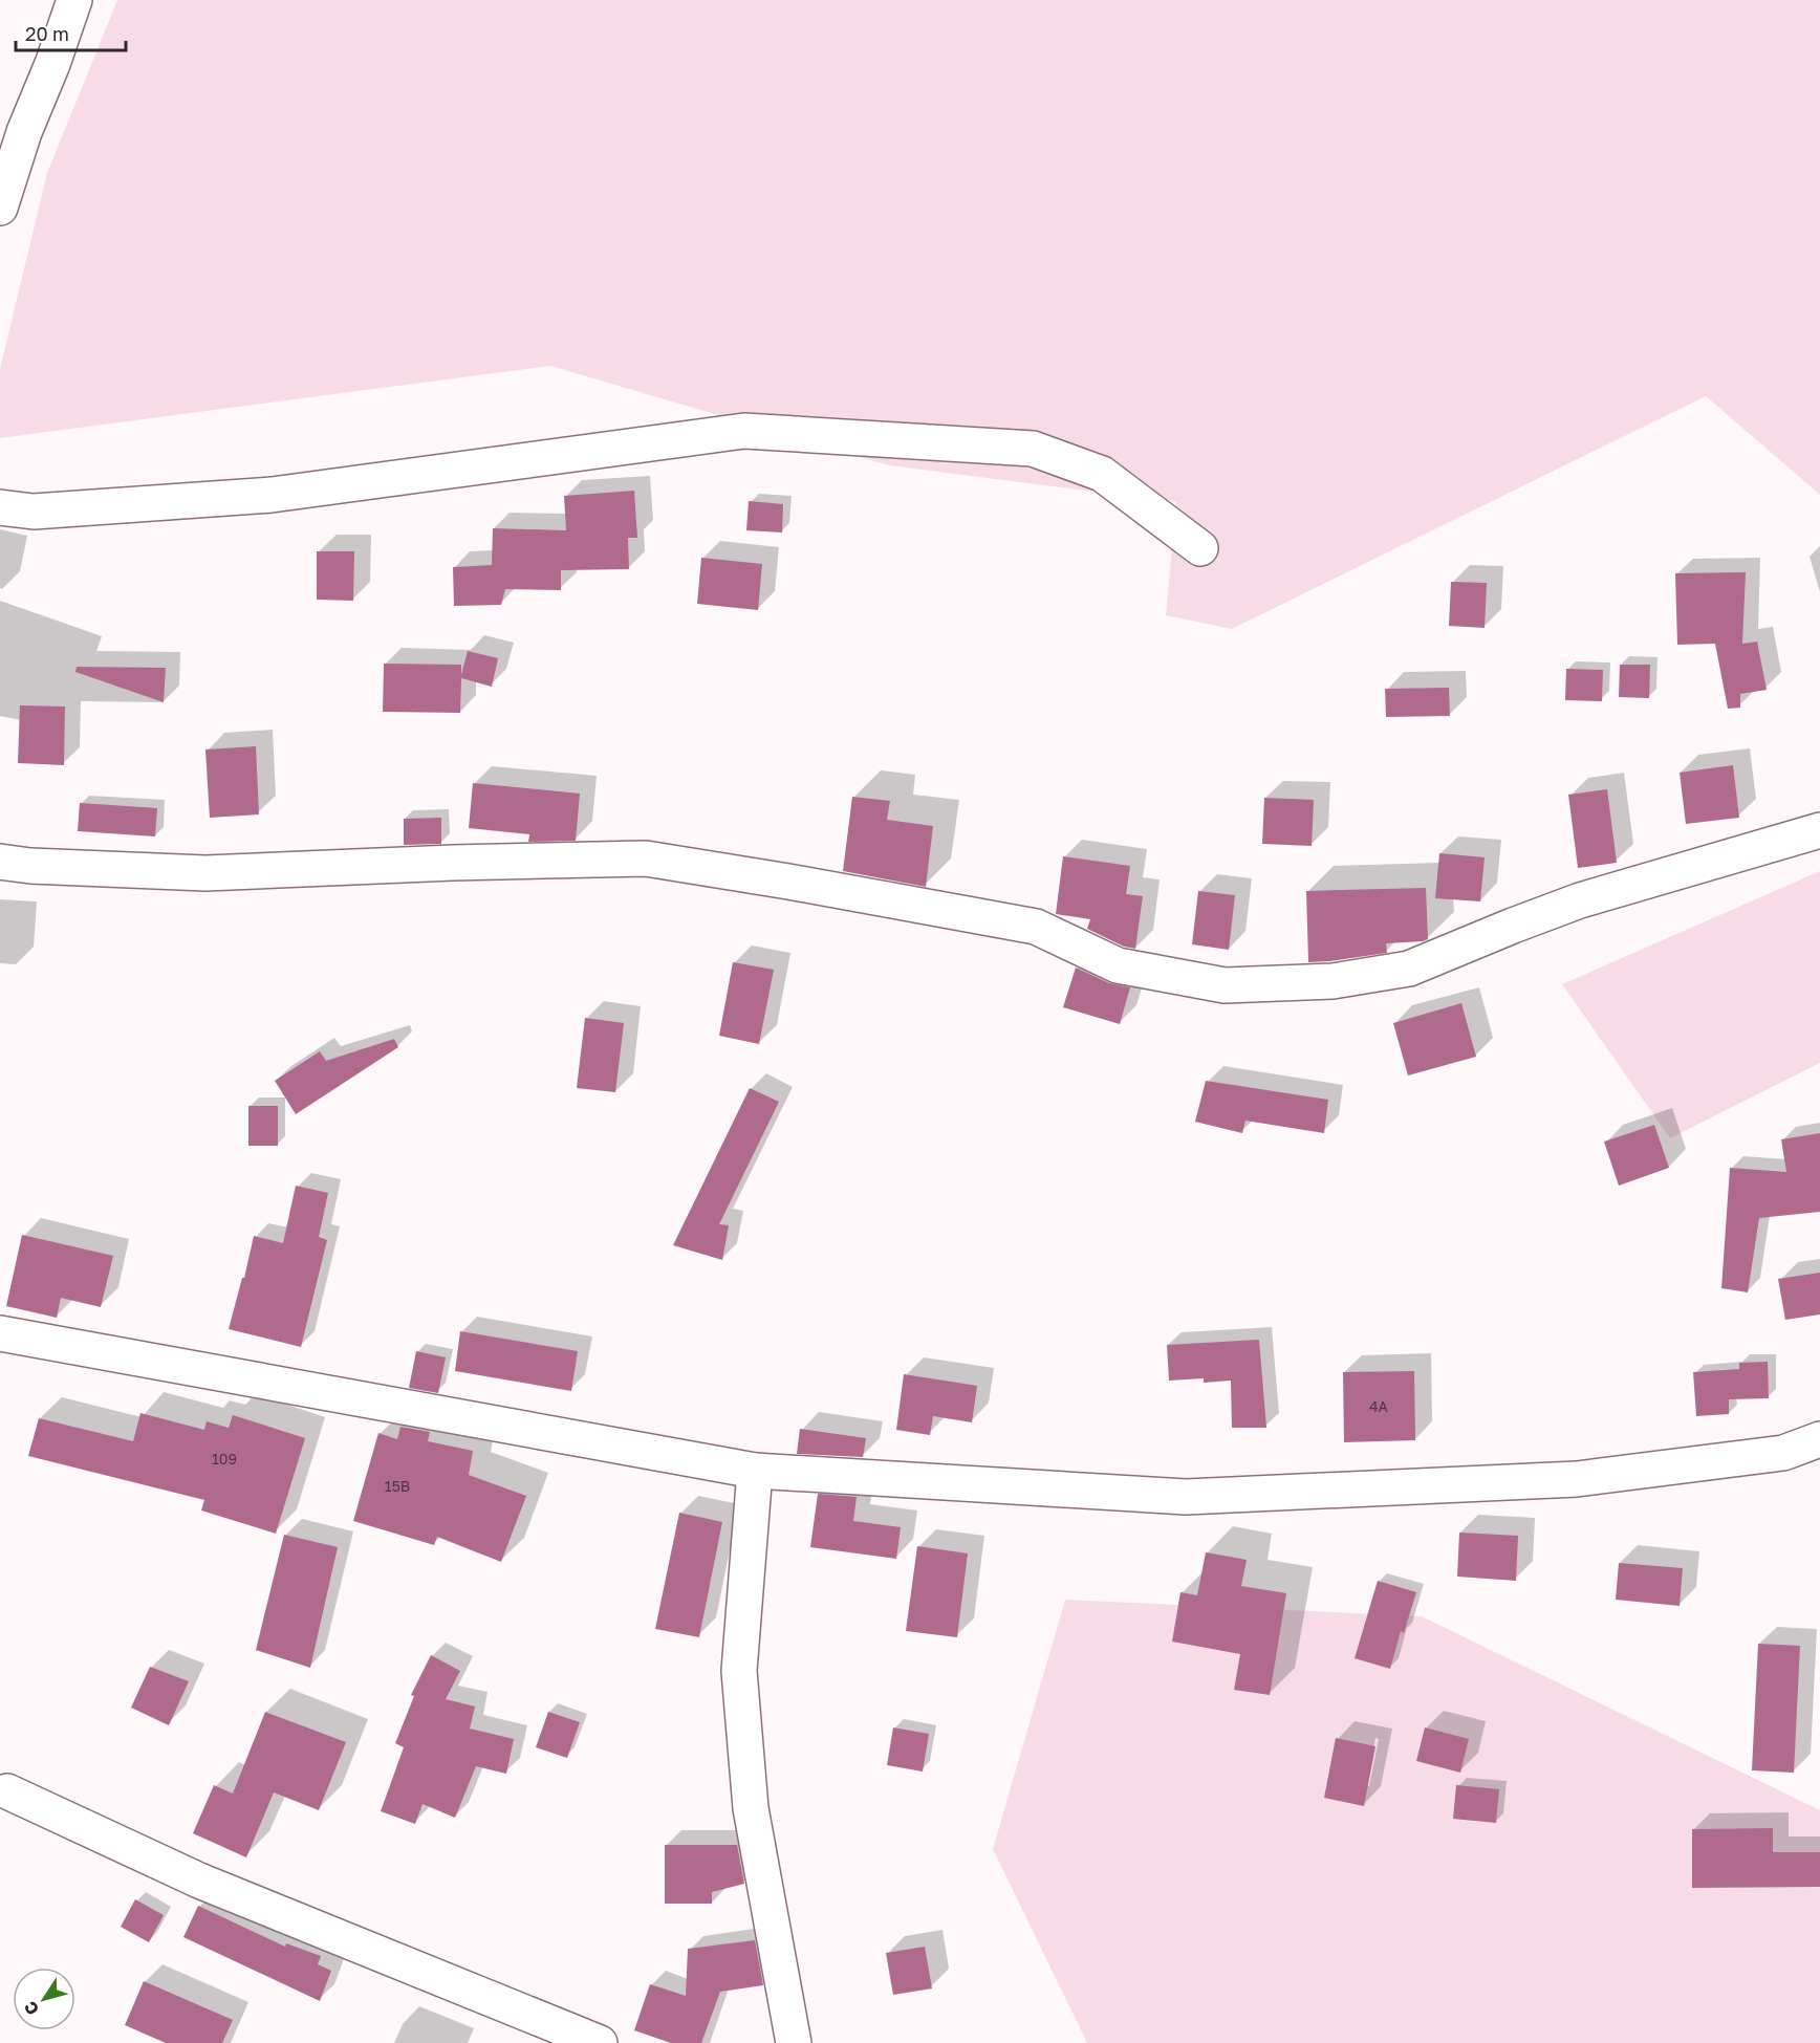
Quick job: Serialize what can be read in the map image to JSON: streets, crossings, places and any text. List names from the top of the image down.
{
  "house_numbers": ["4А", "109", "15В"],
  "scale_bar": "20 m",
  "north": "bottom left"
}
